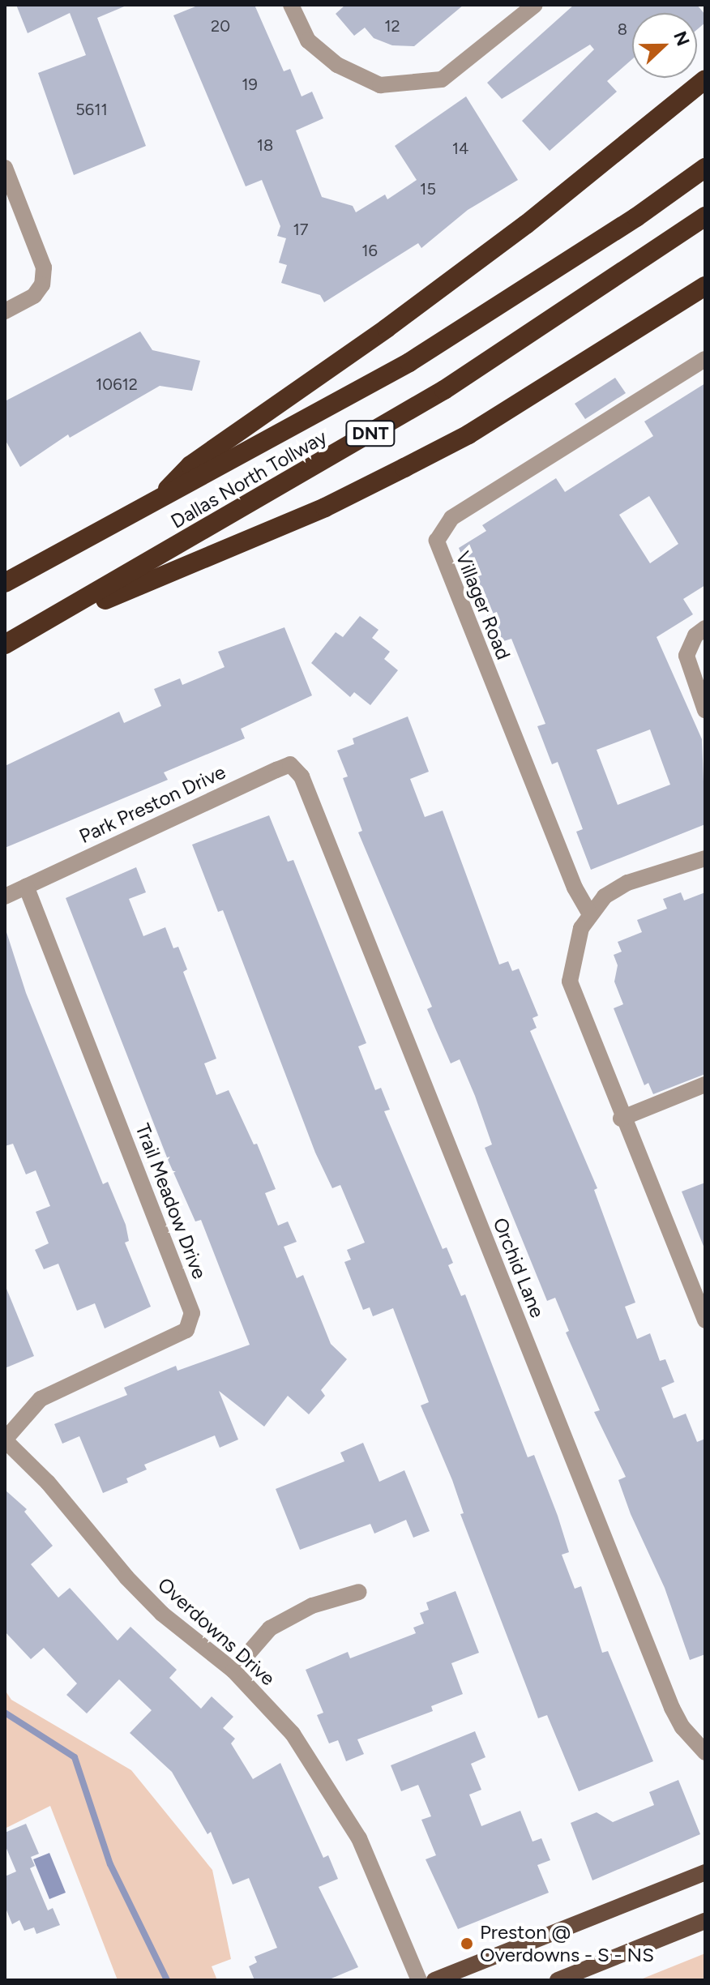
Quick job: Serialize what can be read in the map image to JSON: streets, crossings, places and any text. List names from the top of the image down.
{
  "streets": {
    "highway": ["DNT", "Dallas North Tollway"],
    "street": [
      "Villager Road",
      "Park Preston Drive",
      "Trail Meadow Drive",
      "Orchid Lane",
      "Overdowns Drive"
    ]
  },
  "crossings": [
    ["Park Preston Drive", "Trail Meadow Drive"],
    ["Park Preston Drive", "Orchid Lane"],
    ["Trail Meadow Drive", "Overdowns Drive"]
  ],
  "places": ["Preston @ Overdowns - S - NS"],
  "house_numbers": [
    "20",
    "12",
    "8",
    "19",
    "5611",
    "18",
    "14",
    "15",
    "17",
    "16",
    "10612"
  ],
  "north": "right"
}
